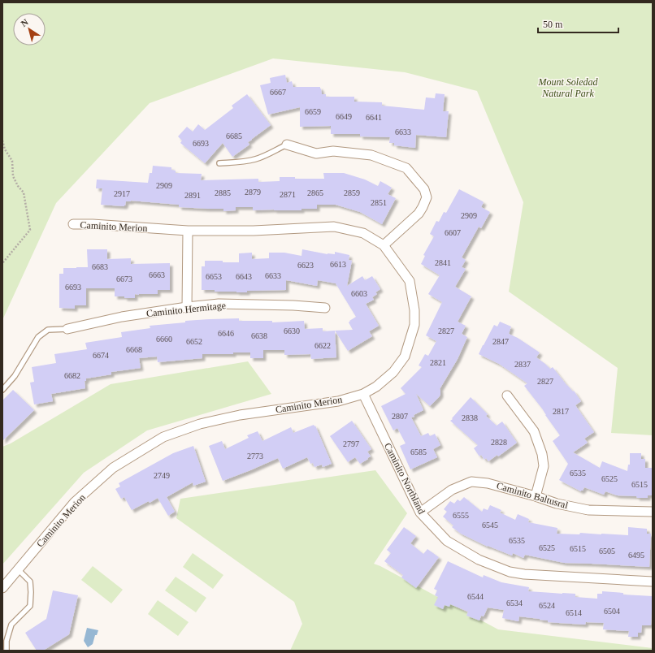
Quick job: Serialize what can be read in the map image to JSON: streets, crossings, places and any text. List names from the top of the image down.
{
  "streets": {
    "street": [
      "Caminito Merion",
      "Caminito Hermitage",
      "Caminito Northland",
      "Caminito Baltusral"
    ]
  },
  "crossings": [
    ["Caminito Merion", "Caminito Northland"],
    ["Caminito Northland", "Caminito Baltusral"]
  ],
  "parks": ["Mount Soledad Natural Park"],
  "house_numbers": [
    "6667",
    "6659",
    "6649",
    "6641",
    "6633",
    "6685",
    "6693",
    "2909",
    "2879",
    "2885",
    "2865",
    "2859",
    "2917",
    "2871",
    "2891",
    "2851",
    "2909",
    "6607",
    "2841",
    "6613",
    "6623",
    "6683",
    "6663",
    "6633",
    "6653",
    "6643",
    "6673",
    "6693",
    "6603",
    "6630",
    "2827",
    "6646",
    "6638",
    "6660",
    "6652",
    "2847",
    "6622",
    "6668",
    "6674",
    "2821",
    "2837",
    "6682",
    "2827",
    "2817",
    "2807",
    "2838",
    "2828",
    "2797",
    "6585",
    "2773",
    "6535",
    "2749",
    "6525",
    "6515",
    "6555",
    "6545",
    "6535",
    "6525",
    "6515",
    "6505",
    "6495",
    "6544",
    "6534",
    "6524",
    "6504",
    "6514"
  ],
  "scale_bar": "50 m",
  "north": "top left"
}
